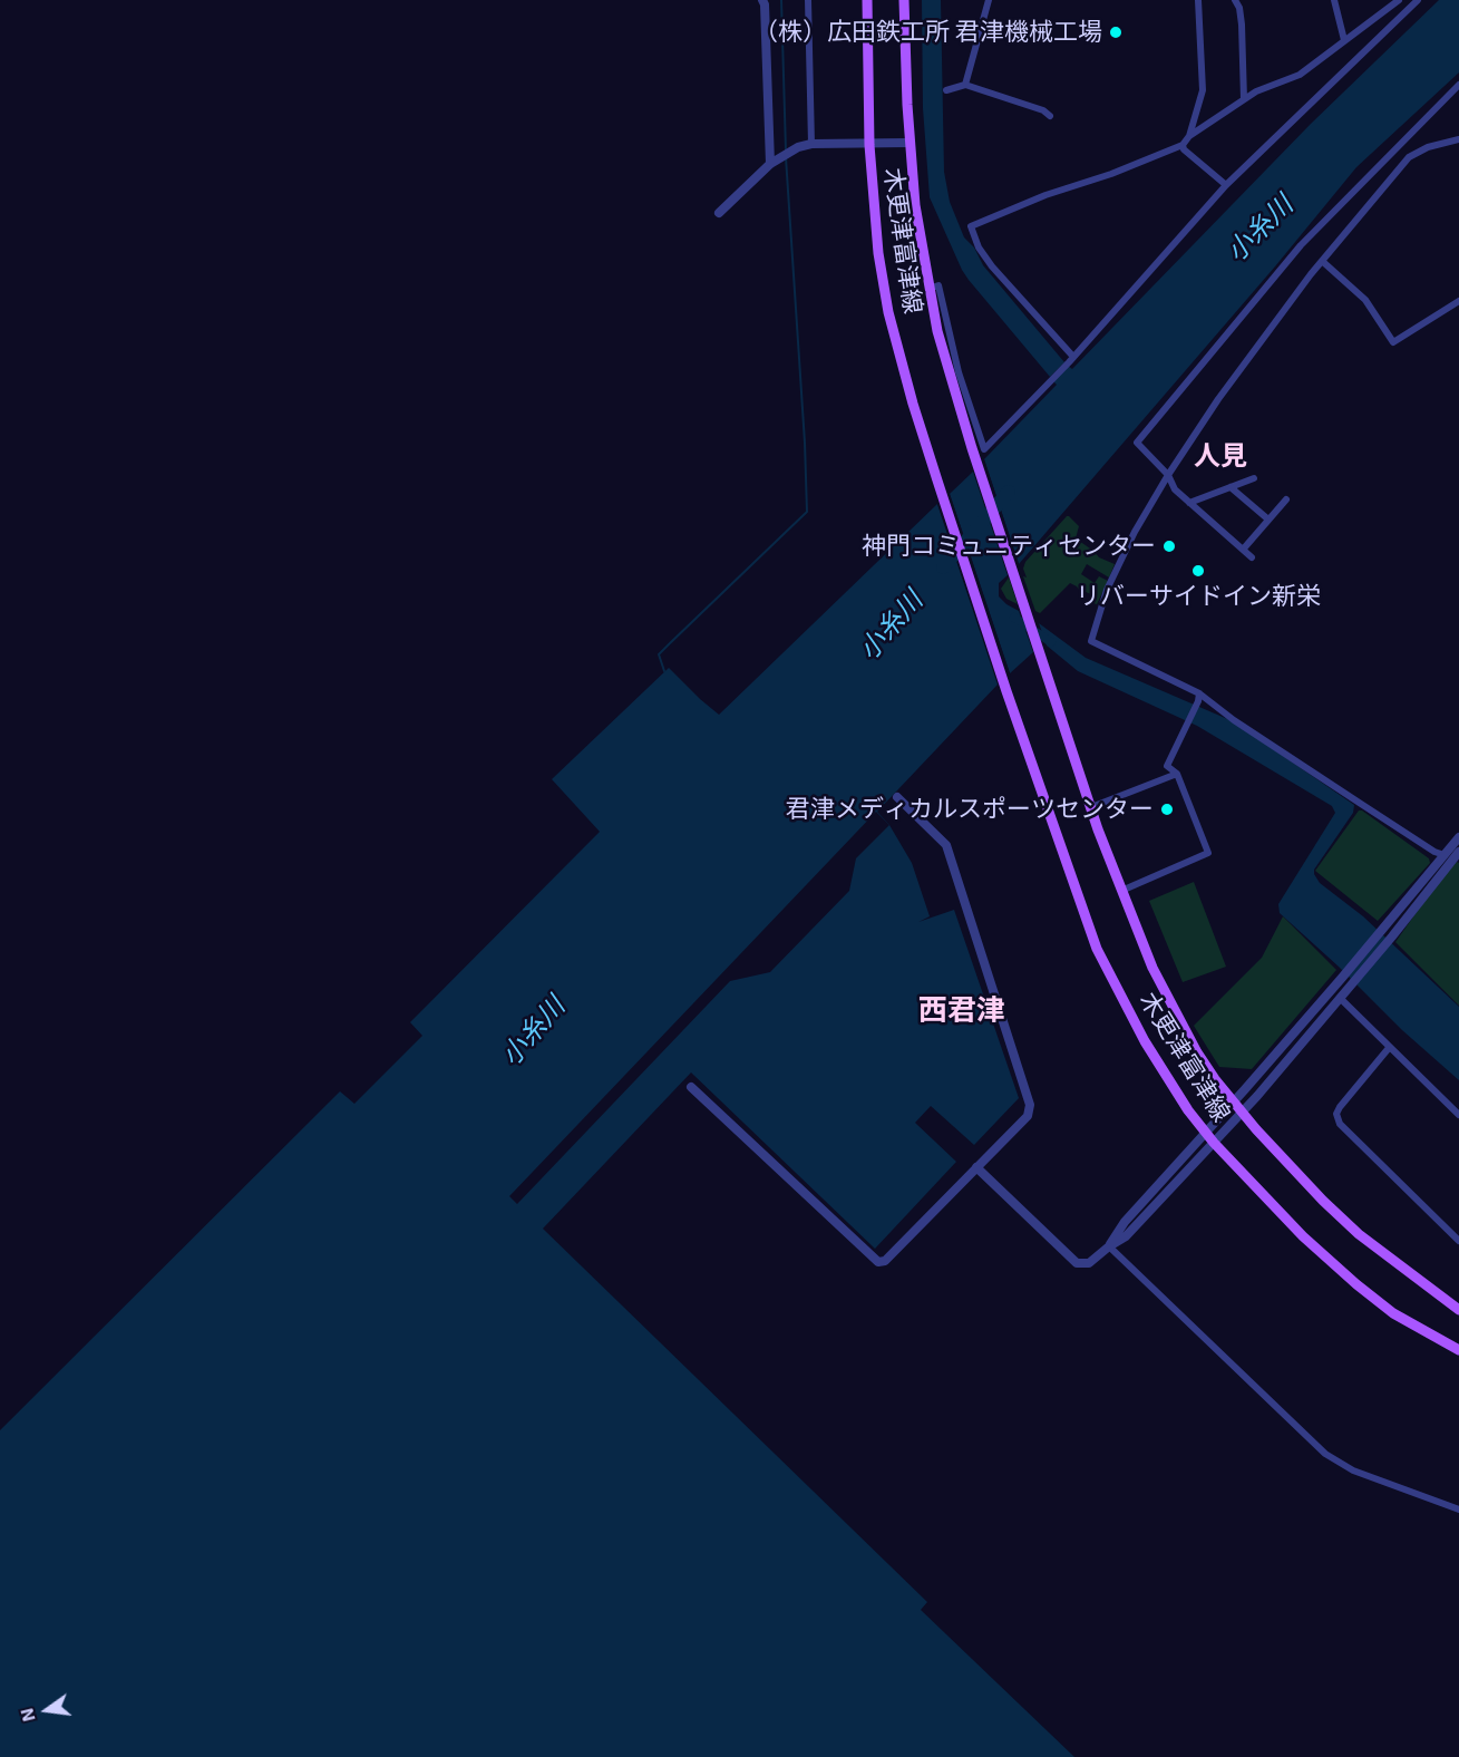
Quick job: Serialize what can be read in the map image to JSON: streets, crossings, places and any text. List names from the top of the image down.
{
  "streets": {
    "main road": ["木更津富津線"]
  },
  "districts": ["人見", "西君津"],
  "water": ["小糸川"],
  "places": [
    "（株）広田鉄工所 君津機械工場",
    "神門コミュニティセンター",
    "リバーサイドイン新栄",
    "君津メディカルスポーツセンター"
  ],
  "north": "left"
}
